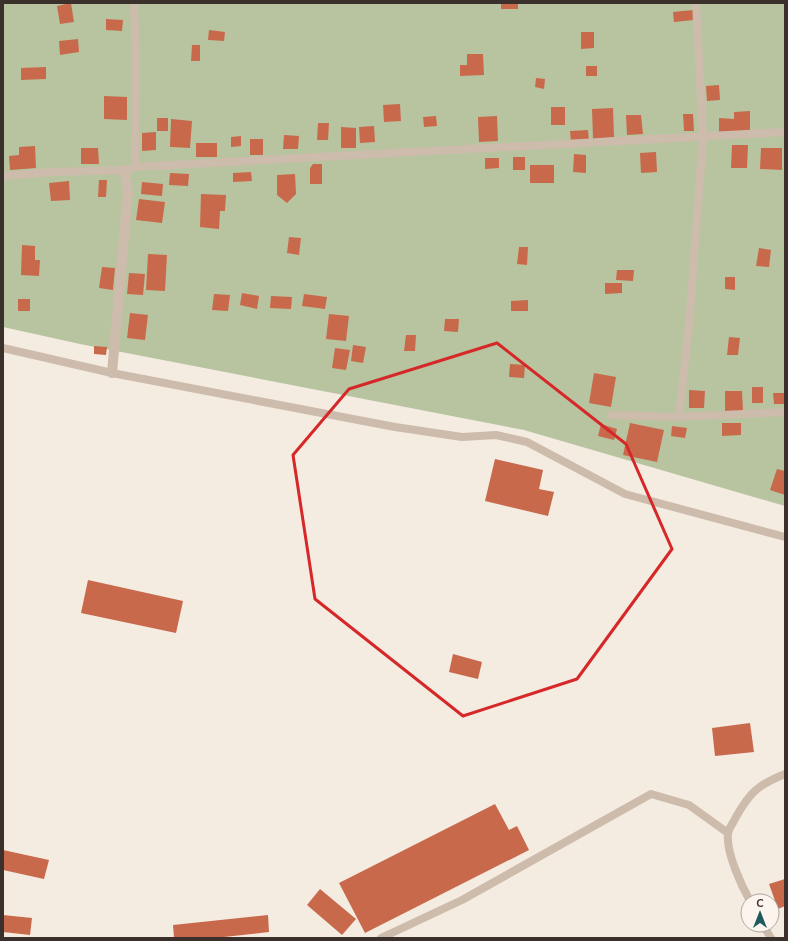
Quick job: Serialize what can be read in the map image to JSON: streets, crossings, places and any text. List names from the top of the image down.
{
  "north": "top"
}
